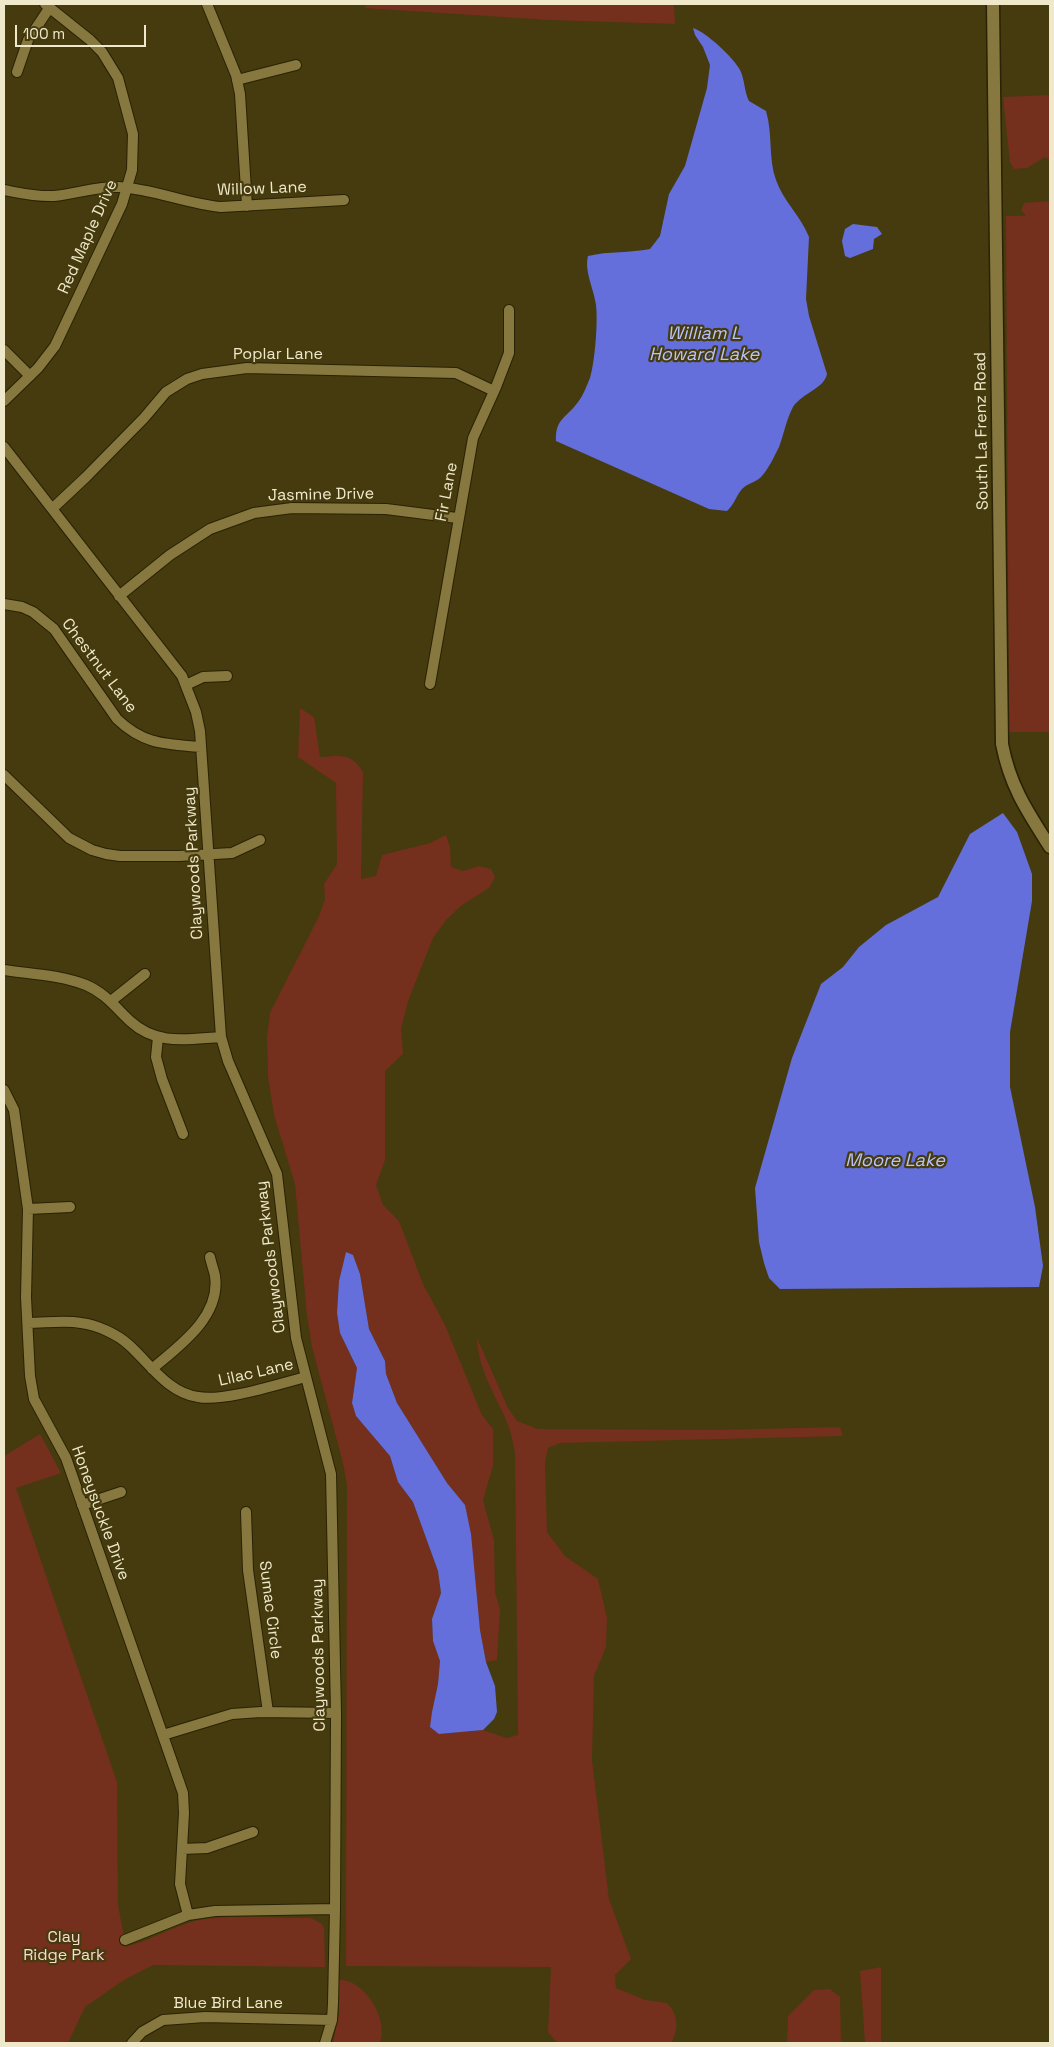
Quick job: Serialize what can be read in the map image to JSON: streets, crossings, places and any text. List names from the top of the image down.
{
  "streets": {
    "street": [
      "Willow Lane",
      "Red Maple Drive",
      "Poplar Lane",
      "South La Frenz Road",
      "Fir Lane",
      "Jasmine Drive",
      "Chestnut Lane",
      "Claywoods Parkway",
      "Lilac Lane",
      "Honeysuckle Drive",
      "Sumac Circle",
      "Blue Bird Lane"
    ]
  },
  "crossings": [
    ["Willow Lane", "Red Maple Drive"],
    ["Poplar Lane", "Fir Lane"],
    ["Poplar Lane", "Claywoods Parkway"],
    ["Fir Lane", "Jasmine Drive"],
    ["Jasmine Drive", "Claywoods Parkway"],
    ["Chestnut Lane", "Claywoods Parkway"],
    ["Claywoods Parkway", "Lilac Lane"],
    ["Claywoods Parkway", "Blue Bird Lane"],
    ["Lilac Lane", "Honeysuckle Drive"]
  ],
  "water": ["William L Howard Lake", "Moore Lake"],
  "parks": ["Clay Ridge Park"],
  "scale_bar": "100 m"
}
